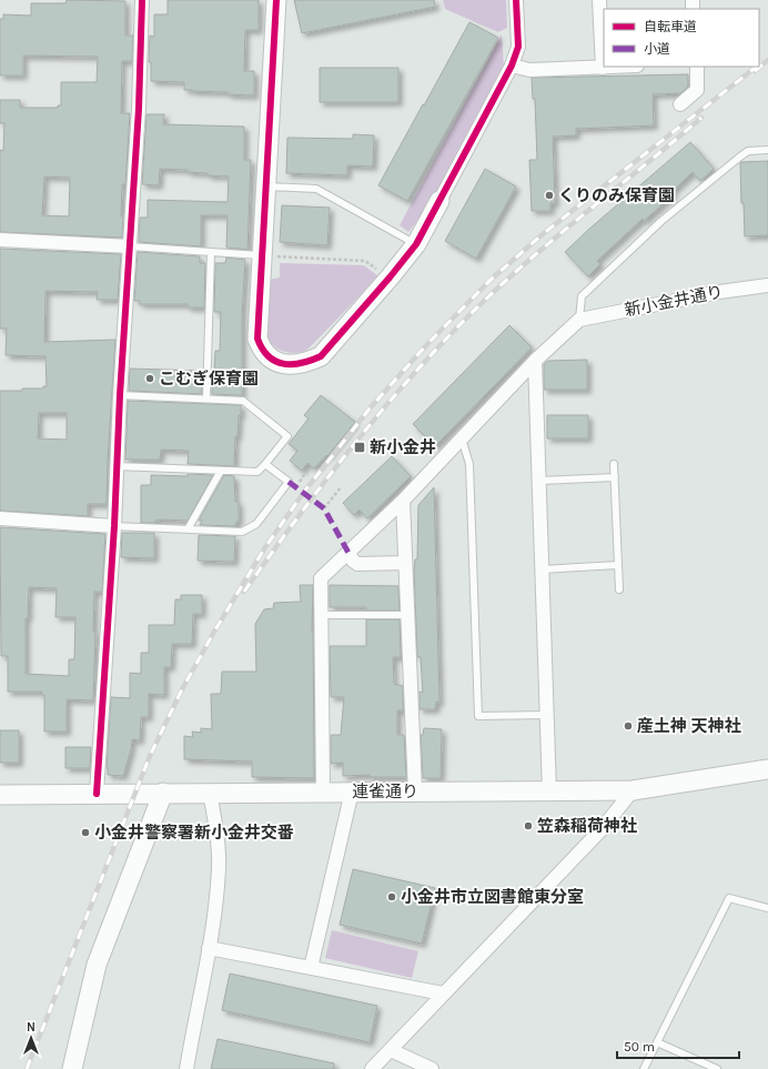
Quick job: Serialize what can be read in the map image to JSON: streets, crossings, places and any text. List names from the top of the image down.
{
  "streets": {
    "street": ["新小金井通り", "連雀通り"]
  },
  "places": {
    "other": [
      "くりのみ保育園",
      "こむぎ保育園",
      "産土神 天神社",
      "笠森稲荷神社",
      "小金井警察署新小金井交番",
      "小金井市立図書館東分室"
    ],
    "transit": ["新小金井"]
  },
  "legend": ["自転車道", "小道"],
  "scale_bar": "50 m",
  "north": "top"
}
